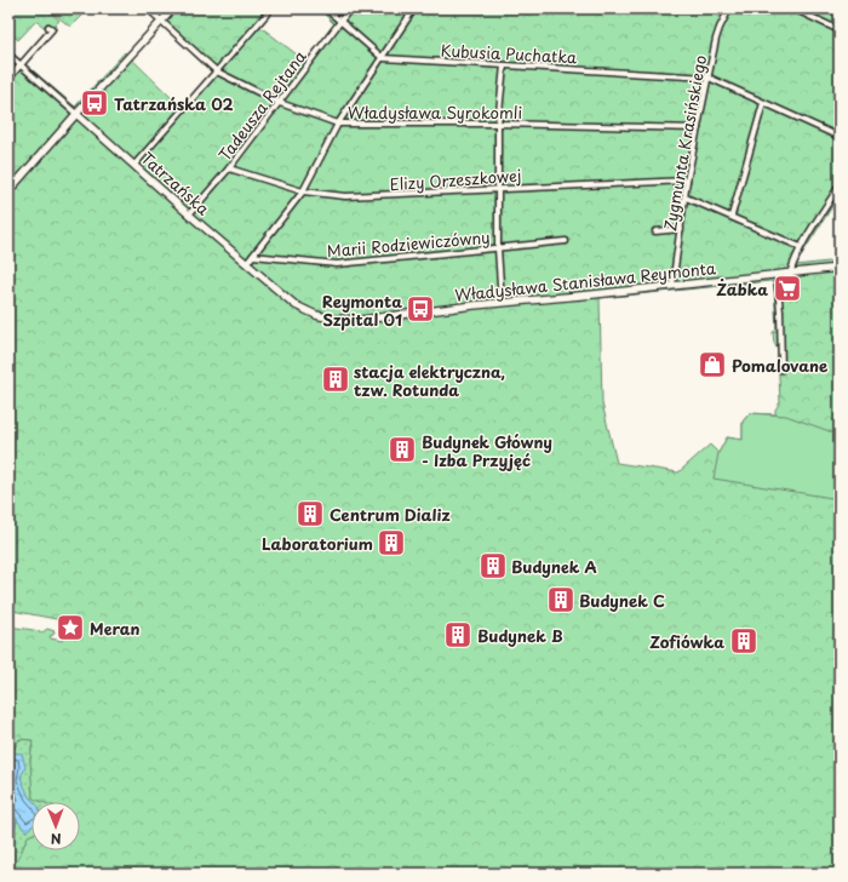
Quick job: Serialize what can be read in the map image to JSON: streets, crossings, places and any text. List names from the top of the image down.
{
  "streets": {
    "street": [
      "Kubusia Puchatka",
      "Tadeusza Rejtana",
      "Władysława Syrokomli",
      "Zygmunta Krasińskiego",
      "Elizy Orzeszkowej",
      "Tatrzańska",
      "Marii Rodziewiczówny",
      "Władysława Stanisława Reymonta"
    ]
  },
  "crossings": [
    ["Kubusia Puchatka", "Zygmunta Krasińskiego"],
    ["Tadeusza Rejtana", "Władysława Syrokomli"],
    ["Tadeusza Rejtana", "Elizy Orzeszkowej"],
    ["Tadeusza Rejtana", "Tatrzańska"],
    ["Władysława Syrokomli", "Zygmunta Krasińskiego"],
    ["Zygmunta Krasińskiego", "Elizy Orzeszkowej"],
    ["Zygmunta Krasińskiego", "Władysława Stanisława Reymonta"],
    ["Tatrzańska", "Władysława Stanisława Reymonta"]
  ],
  "places": {
    "bus stop": ["Tatrzańska 02", "Reymonta Szpital 01"],
    "supermarket": ["Żabka"],
    "shop": ["Pomalovane"],
    "building": [
      "stacja elektryczna, tzw. Rotunda",
      "Budynek Główny - Izba Przyjęć",
      "Centrum Dializ",
      "Laboratorium",
      "Budynek A",
      "Budynek C",
      "Budynek B",
      "Zofiówka"
    ],
    "place": ["Meran"]
  },
  "north": "bottom"
}
